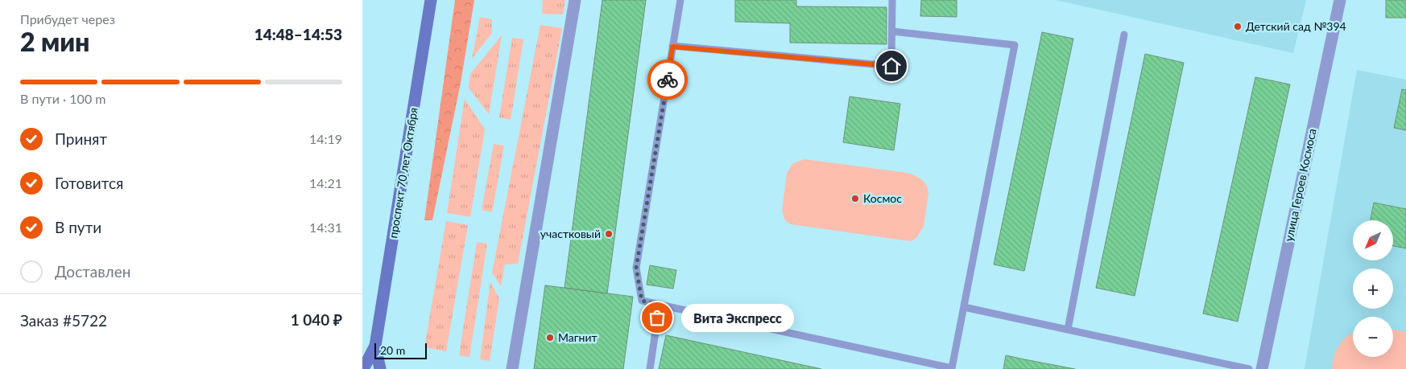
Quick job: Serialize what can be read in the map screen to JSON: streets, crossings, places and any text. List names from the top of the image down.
{
  "streets": {
    "main road": ["проспект 70 лет Октября"],
    "street": ["улица Героев Космоса"]
  },
  "places": [
    "Детский сад №394",
    "Космос",
    "участковый",
    "Вита Экспресс",
    "Магнит"
  ],
  "scale_bar": "20 m",
  "north": "bottom left",
  "page": {
    "heading": ["2 мин", "Прибудет через", "14:48–14:53"],
    "panel": ["Заказ #5722", "1 040 ₽"],
    "bar": "В пути · 100 m",
    "list": [
      ["Принят", "14:19"],
      ["Готовится", "14:21"],
      ["В пути", "14:31"],
      "Доставлен"
    ],
    "map_buttons": ["+", "−"],
    "bubble": "Вита Экспресс",
    "scale": "20 m"
  }
}
